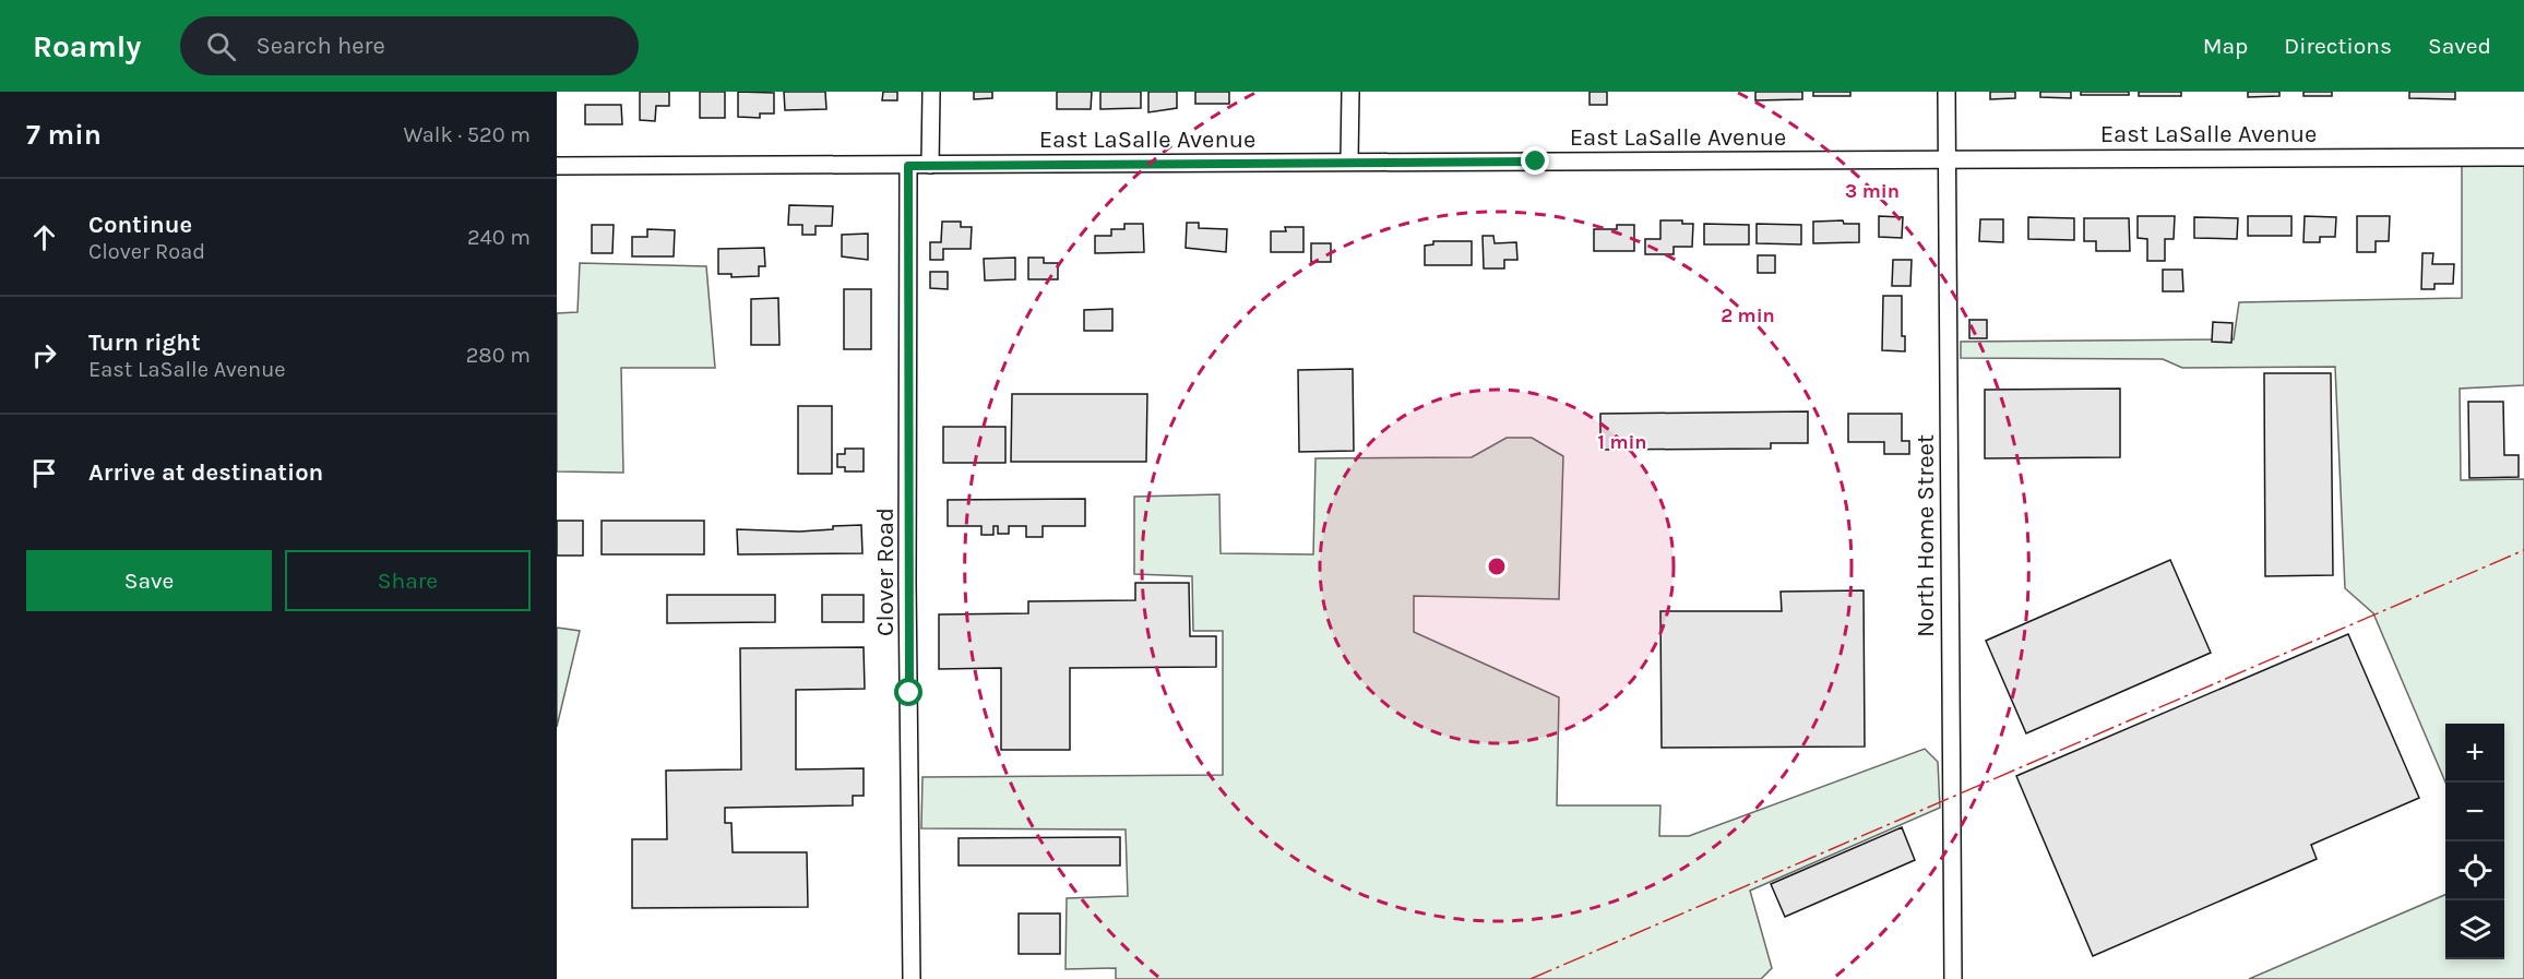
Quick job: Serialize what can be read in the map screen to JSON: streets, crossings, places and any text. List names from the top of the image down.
{
  "streets": {
    "street": ["East LaSalle Avenue", "North Home Street", "Clover Road"]
  },
  "crossings": [
    ["East LaSalle Avenue", "North Home Street"],
    ["East LaSalle Avenue", "Clover Road"]
  ],
  "page": {
    "header": "Roamly",
    "search": "Search here",
    "nav": ["Map", "Directions", "Saved"],
    "heading": ["7 min", "Walk · 520 m"],
    "list": [
      ["Continue", "Clover Road", "240 m"],
      ["Turn right", "East LaSalle Avenue", "280 m"],
      "Arrive at destination"
    ],
    "buttons": ["Save", "Share"],
    "map_buttons": ["+", "−"]
  },
  "rings": ["3 min", "2 min", "1 min"]
}
